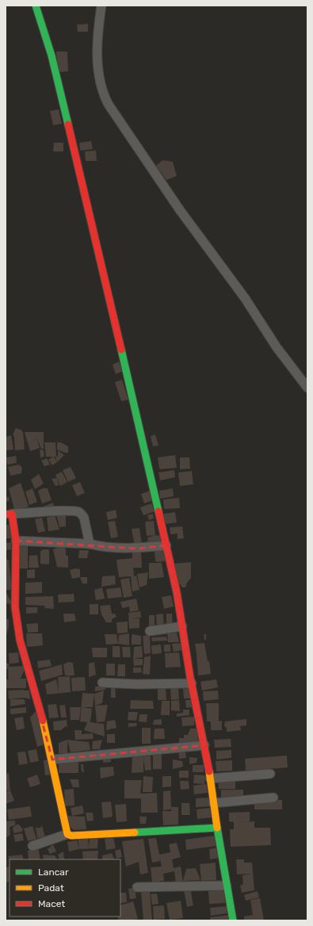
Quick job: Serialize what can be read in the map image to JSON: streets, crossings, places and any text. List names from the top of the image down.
{
  "legend": ["Lancar", "Padat", "Macet"]
}
